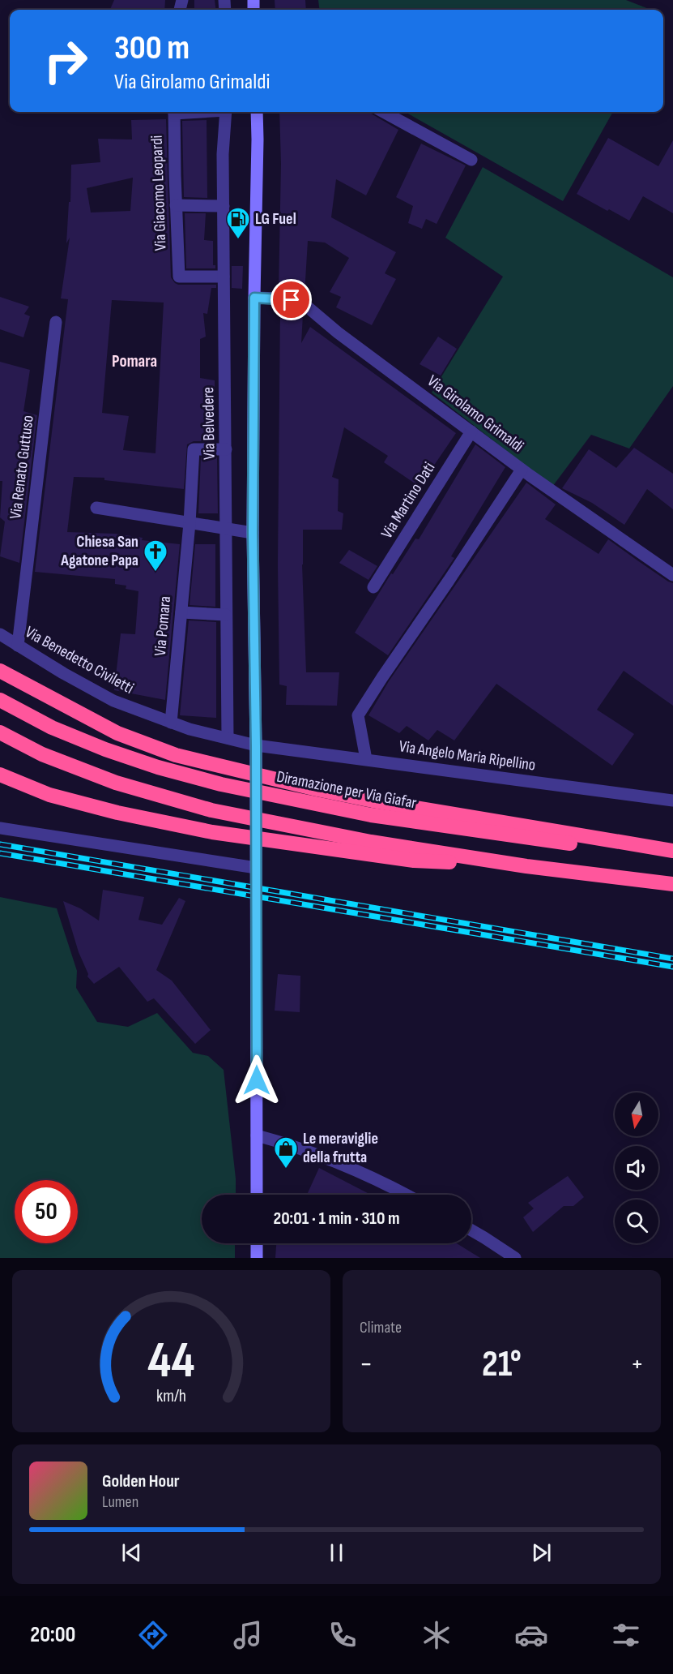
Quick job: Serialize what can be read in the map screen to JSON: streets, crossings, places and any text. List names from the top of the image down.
{
  "streets": {
    "highway": ["Diramazione per Via Giafar"],
    "street": [
      "Via Giacomo Leopardi",
      "Via Girolamo Grimaldi",
      "Via Belvedere",
      "Via Renato Guttuso",
      "Via Martino Dati",
      "Via Pomara",
      "Via Benedetto Civiletti",
      "Via Angelo Maria Ripellino"
    ]
  },
  "crossings": [
    ["Via Giacomo Leopardi", "Via Belvedere"],
    ["Via Girolamo Grimaldi", "Via Martino Dati"],
    ["Via Belvedere", "Via Pomara"],
    ["Via Belvedere", "Via Benedetto Civiletti"],
    ["Via Renato Guttuso", "Via Benedetto Civiletti"],
    ["Via Pomara", "Via Benedetto Civiletti"],
    ["Via Benedetto Civiletti", "Via Angelo Maria Ripellino"]
  ],
  "districts": ["Pomara"],
  "places": {
    "fuel station": ["LG Fuel"],
    "church": ["Chiesa San Agatone Papa"],
    "shop": ["Le meraviglie della frutta"]
  },
  "north": "bottom",
  "page": {
    "turn": ["300 m", "Via Girolamo Grimaldi"],
    "limit": "50",
    "trip": "20:01 · 1 min · 310 m",
    "tile": "Climate",
    "heat": ["−", "21°", "+"],
    "song": ["Golden Hour", "Lumen"],
    "tabs": "20:00",
    "gauge": ["44", "km/h"]
  }
}
